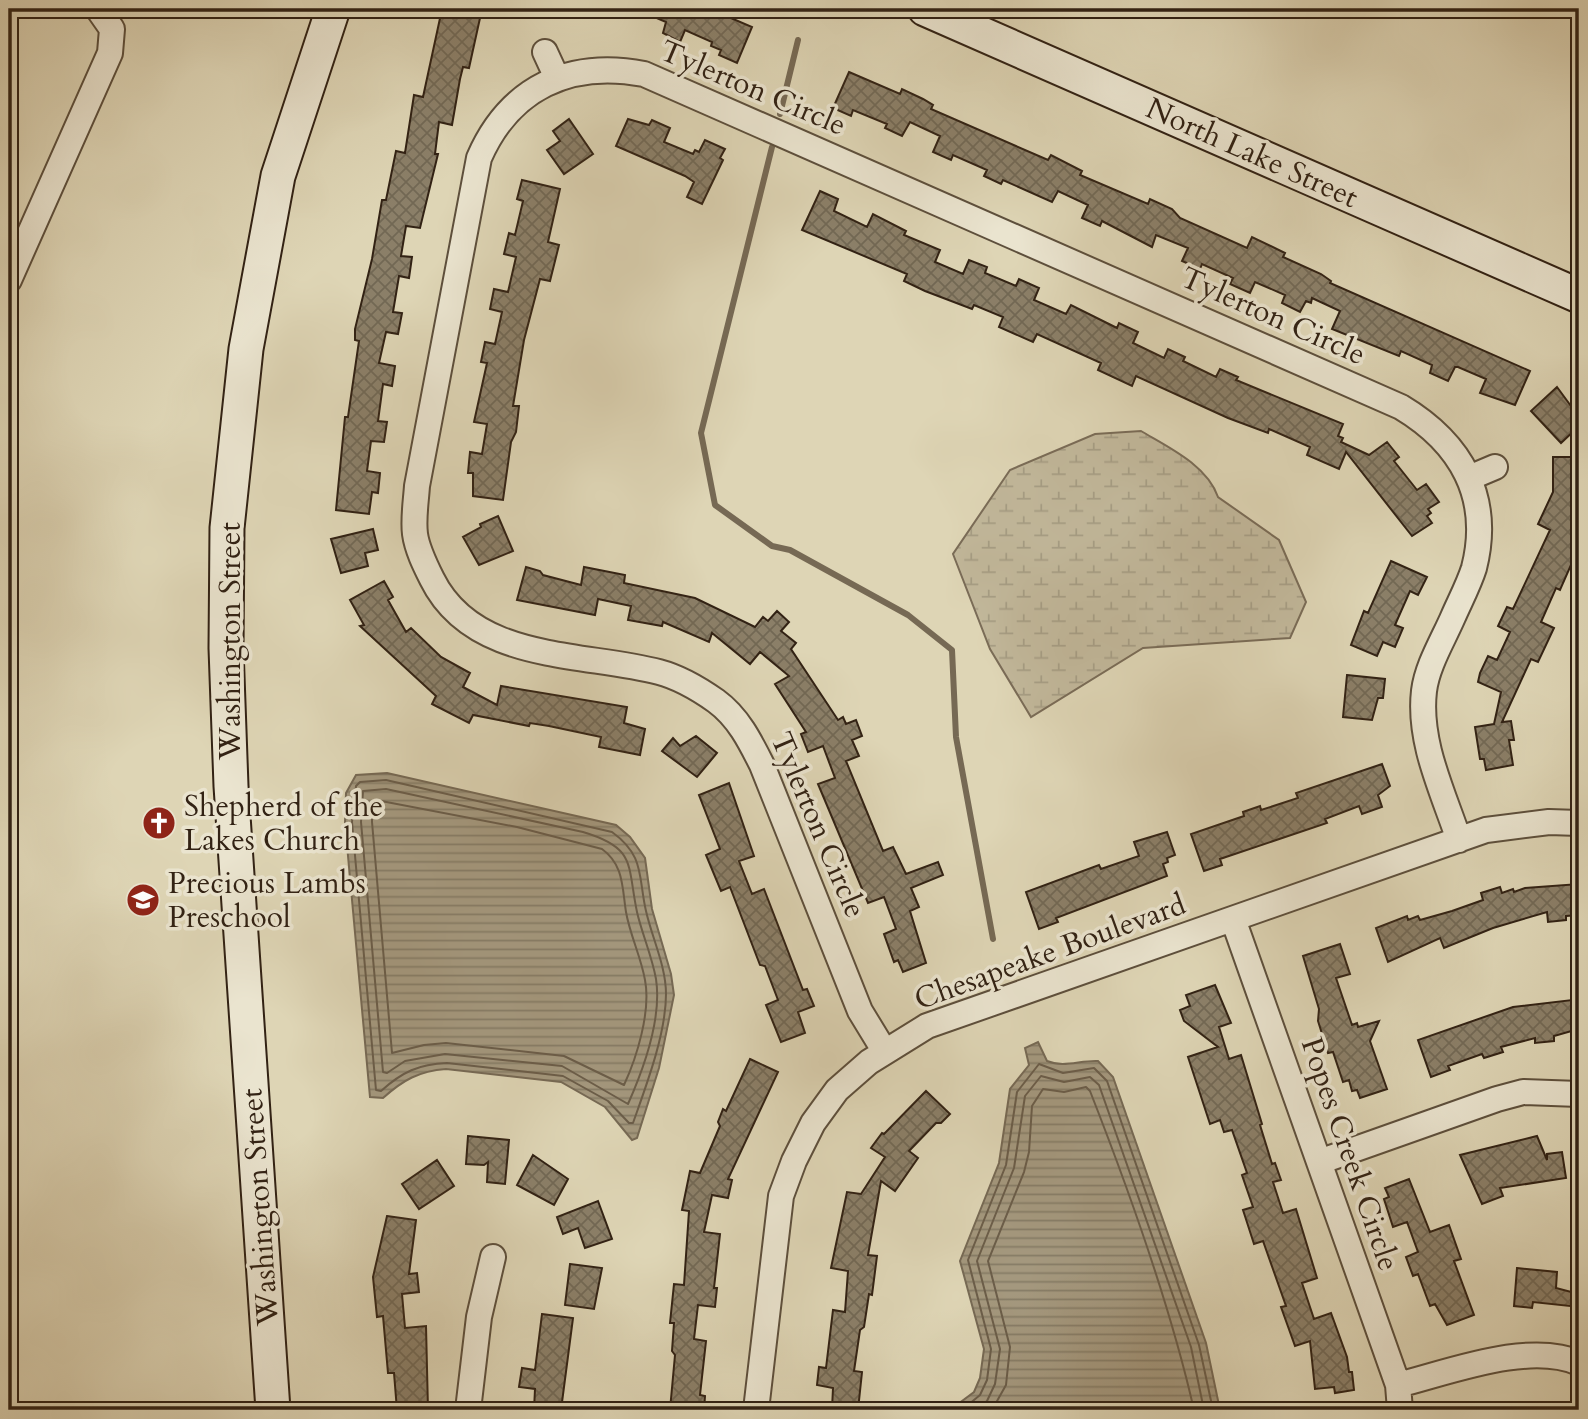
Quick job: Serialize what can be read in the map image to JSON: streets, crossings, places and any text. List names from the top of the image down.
{
  "streets": {
    "main road": ["North Lake Street", "Washington Street"],
    "street": ["Tylerton Circle", "Chesapeake Boulevard", "Popes Creek Circle"]
  },
  "crossings": [
    ["Tylerton Circle", "Chesapeake Boulevard"],
    ["Chesapeake Boulevard", "Popes Creek Circle"]
  ],
  "places": {
    "church": ["Shepherd of the Lakes Church"],
    "school or university": ["Precious Lambs Preschool"]
  }
}
